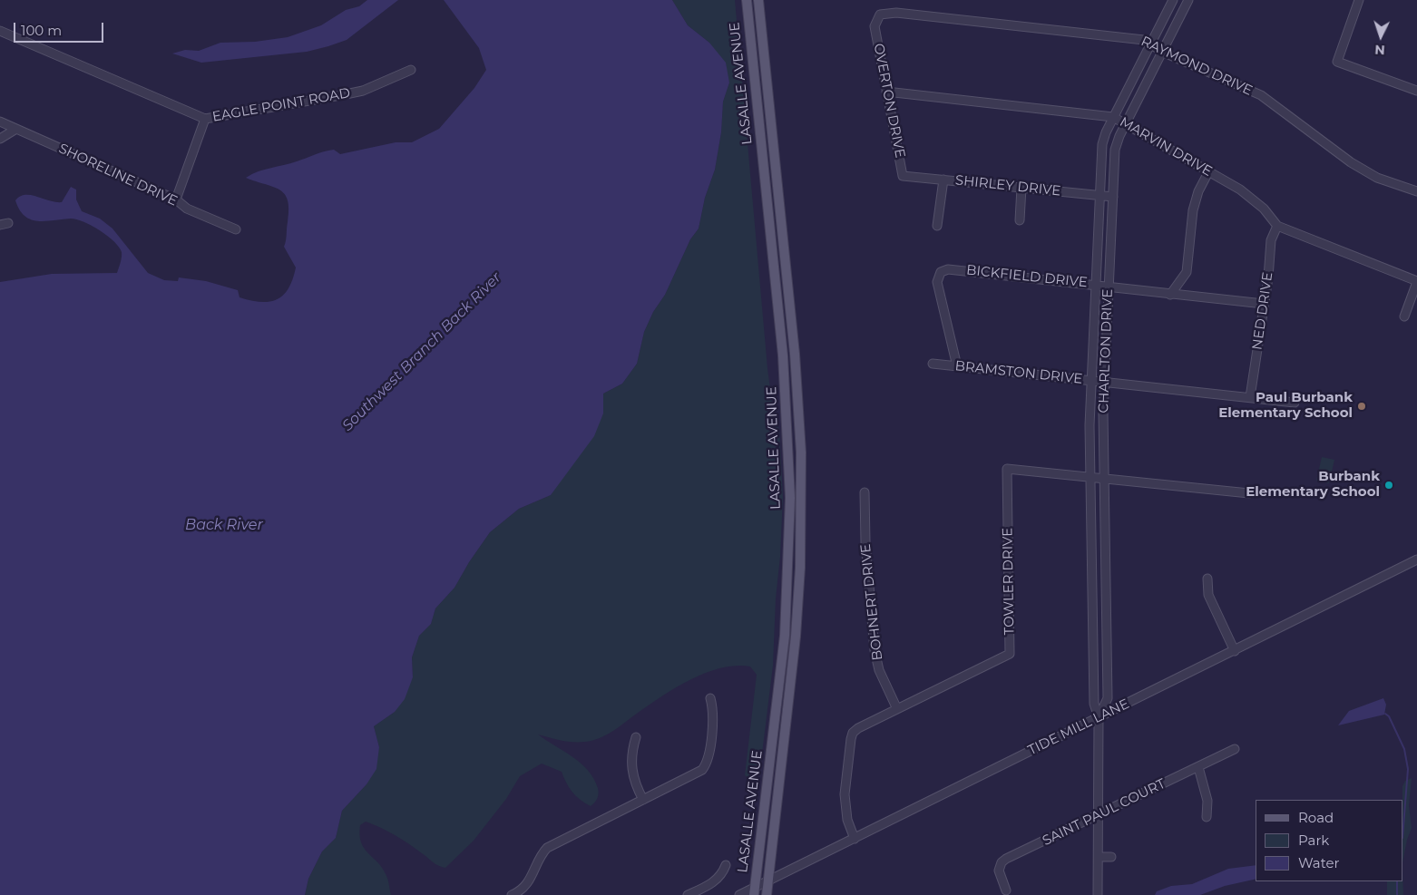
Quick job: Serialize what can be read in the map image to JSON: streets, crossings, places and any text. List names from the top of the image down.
{
  "streets": {
    "main road": ["LASALLE AVENUE"],
    "street": [
      "RAYMOND DRIVE",
      "OVERTON DRIVE",
      "EAGLE POINT ROAD",
      "MARVIN DRIVE",
      "SHORELINE DRIVE",
      "SHIRLEY DRIVE",
      "BICKFIELD DRIVE",
      "NED DRIVE",
      "CHARLTON DRIVE",
      "BRAMSTON DRIVE",
      "TOWLER DRIVE",
      "BOHNERT DRIVE",
      "TIDE MILL LANE",
      "SAINT PAUL COURT"
    ]
  },
  "crossings": [
    ["RAYMOND DRIVE", "OVERTON DRIVE"],
    ["RAYMOND DRIVE", "CHARLTON DRIVE"],
    ["LASALLE AVENUE", "TIDE MILL LANE"],
    ["OVERTON DRIVE", "MARVIN DRIVE"],
    ["OVERTON DRIVE", "SHIRLEY DRIVE"],
    ["EAGLE POINT ROAD", "SHORELINE DRIVE"],
    ["MARVIN DRIVE", "NED DRIVE"],
    ["MARVIN DRIVE", "CHARLTON DRIVE"],
    ["SHIRLEY DRIVE", "CHARLTON DRIVE"],
    ["BICKFIELD DRIVE", "NED DRIVE"],
    ["BICKFIELD DRIVE", "CHARLTON DRIVE"],
    ["BICKFIELD DRIVE", "BRAMSTON DRIVE"],
    ["NED DRIVE", "BRAMSTON DRIVE"],
    ["CHARLTON DRIVE", "BRAMSTON DRIVE"],
    ["CHARLTON DRIVE", "TOWLER DRIVE"],
    ["CHARLTON DRIVE", "TIDE MILL LANE"],
    ["CHARLTON DRIVE", "SAINT PAUL COURT"],
    ["TOWLER DRIVE", "BOHNERT DRIVE"],
    ["TOWLER DRIVE", "TIDE MILL LANE"]
  ],
  "water": ["Southwest Branch Back River", "Back River"],
  "places": ["Paul Burbank Elementary School", "Burbank Elementary School"],
  "legend": ["Road", "Park", "Water"],
  "scale_bar": "100 m",
  "north": "bottom"
}
